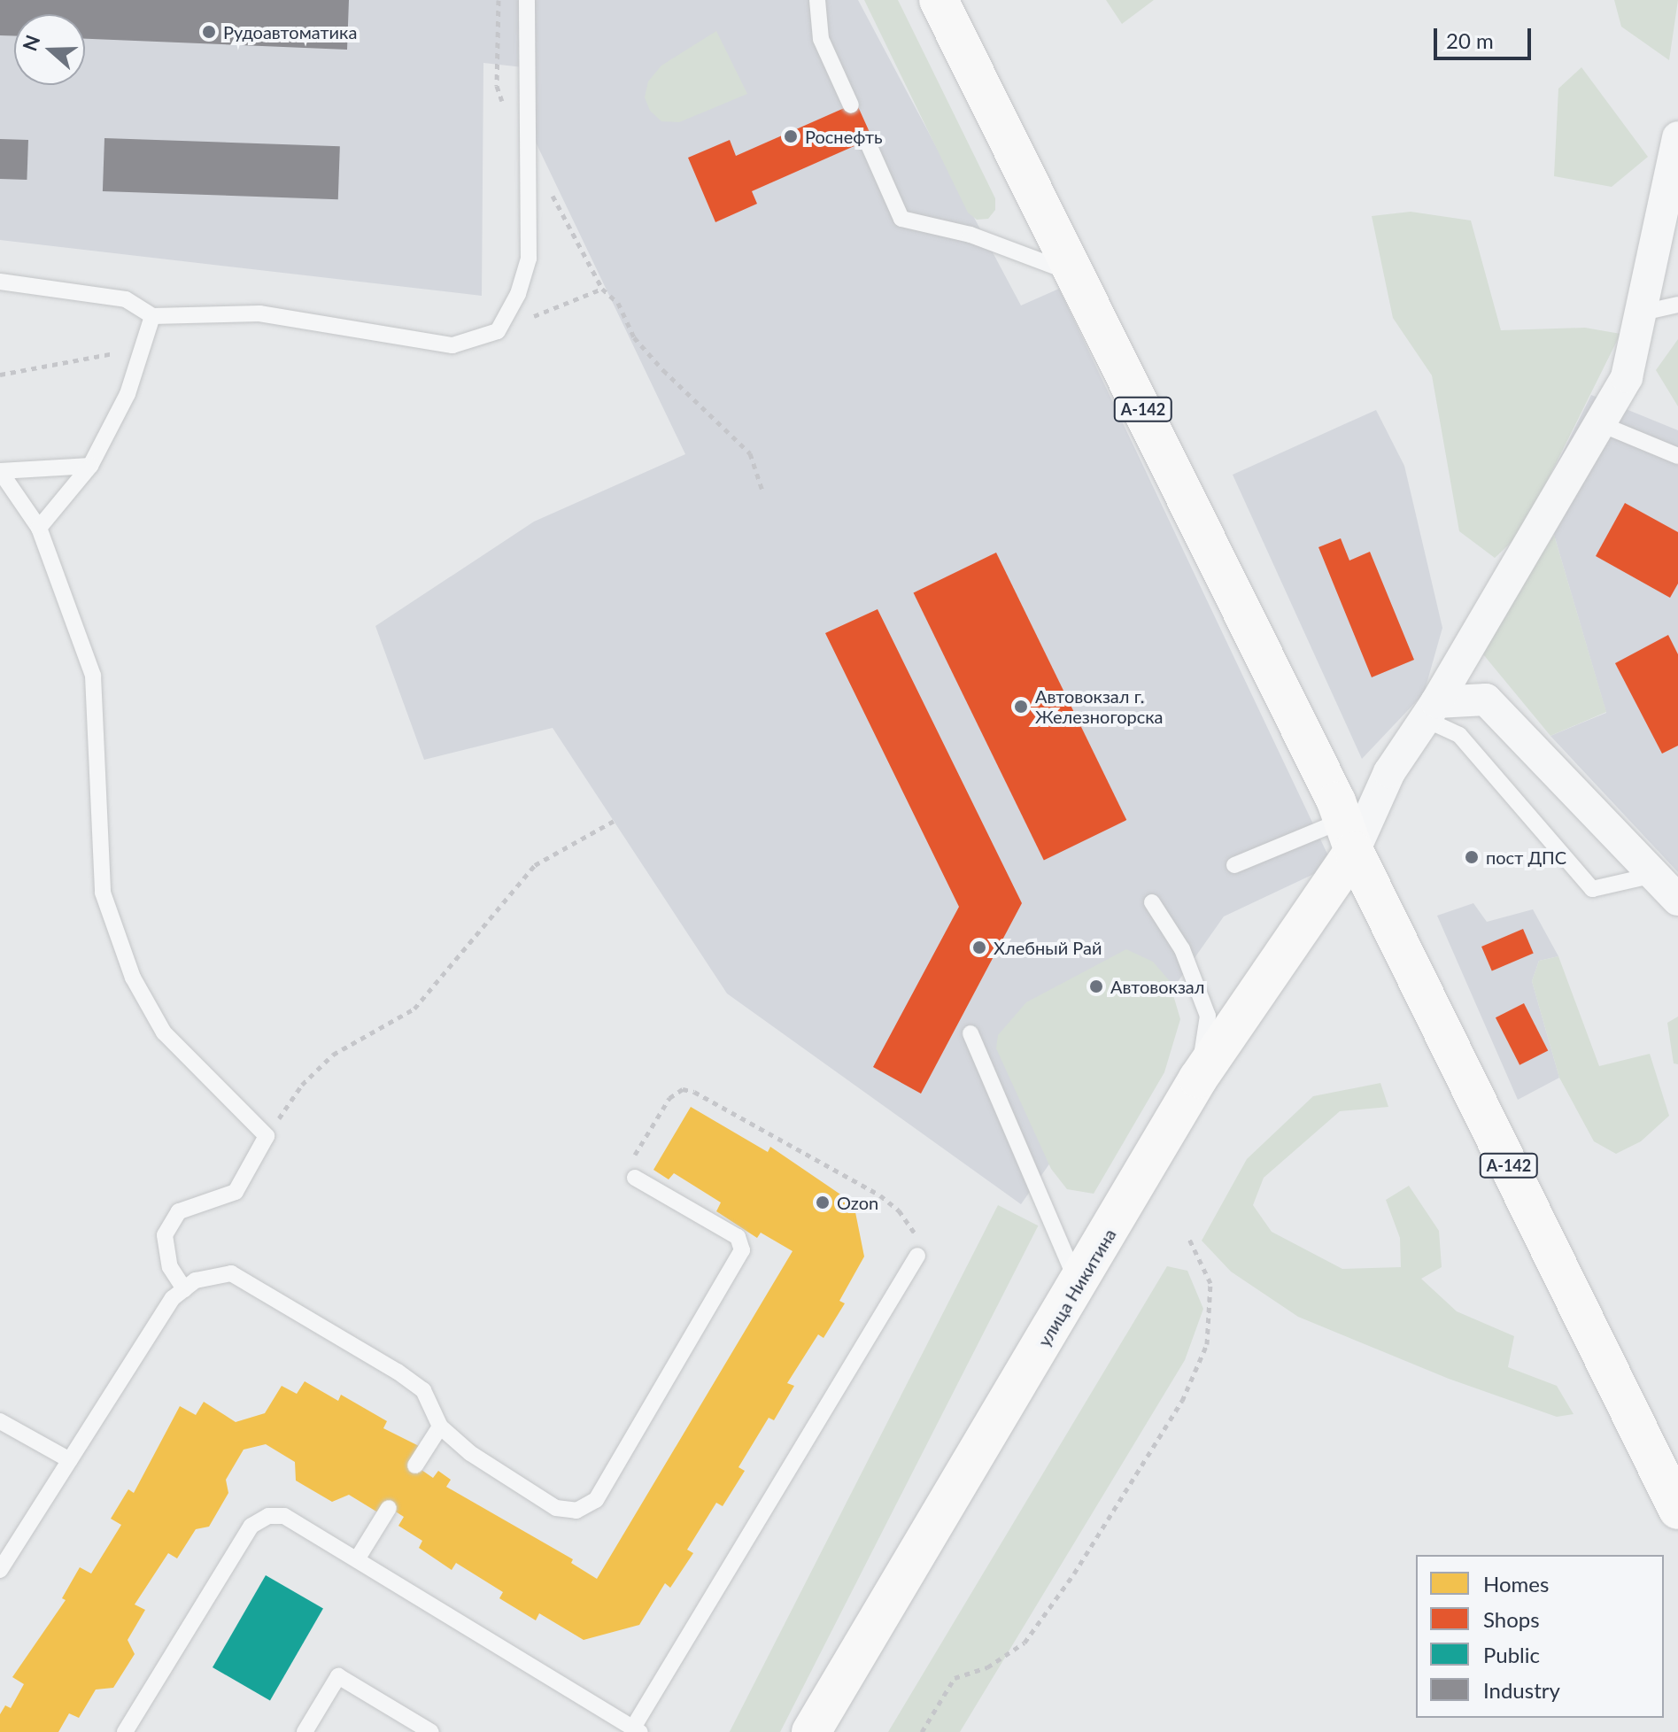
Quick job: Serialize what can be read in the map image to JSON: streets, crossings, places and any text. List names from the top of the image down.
{
  "streets": {
    "main road": ["А-142", "улица Никитина"]
  },
  "crossings": [
    ["А-142", "улица Никитина"]
  ],
  "places": [
    "Рудоавтоматика",
    "Роснефть",
    "Автовокзал г. Железногорска",
    "пост ДПС",
    "Хлебный Рай",
    "Автовокзал",
    "Ozon"
  ],
  "legend": [
    "Homes",
    "Shops",
    "Public",
    "Industry"
  ],
  "scale_bar": "20 m",
  "north": "left"
}
